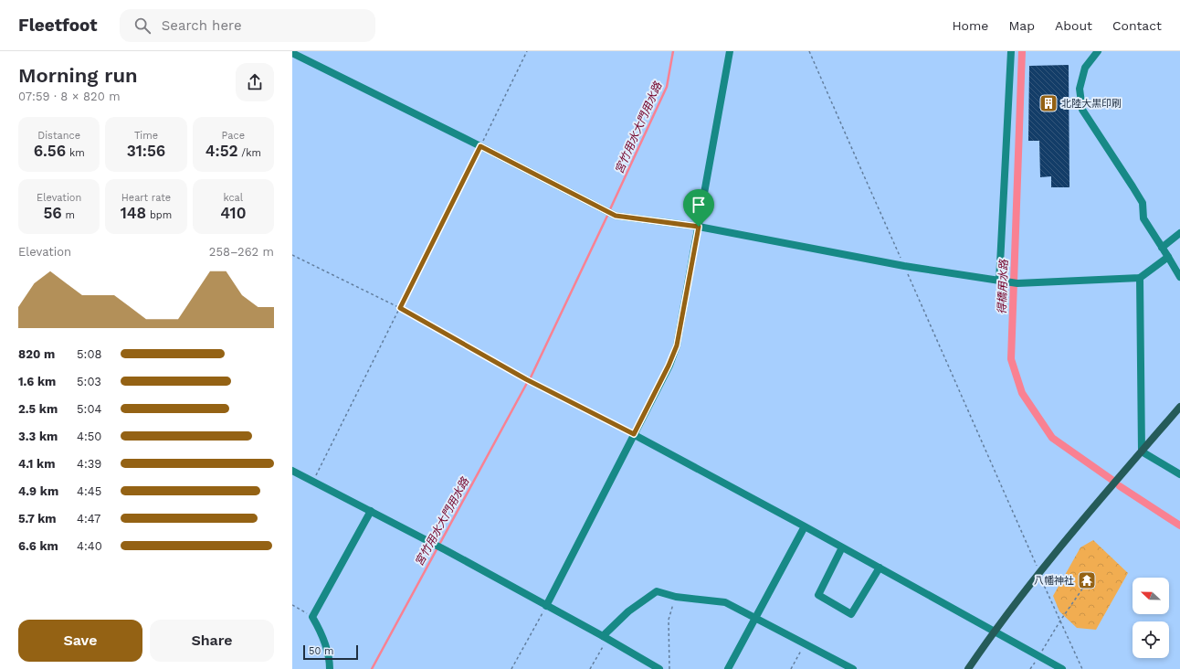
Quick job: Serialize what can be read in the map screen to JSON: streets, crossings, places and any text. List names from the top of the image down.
{
  "water": ["宮竹用水大門用水路", "得橋用水路"],
  "places": {
    "building": ["北陸大黒印刷"],
    "temple": ["八幡神社"]
  },
  "scale_bar": "50 m",
  "north": "left",
  "page": {
    "header": "Fleetfoot",
    "search": "Search here",
    "nav": [
      "Home",
      "Map",
      "About",
      "Contact"
    ],
    "heading": ["Morning run", "07:59 · 8 × 820 m"],
    "stats": [
      ["Distance", "6.56 km"],
      ["Time", "31:56"],
      ["Pace", "4:52 /km"],
      ["Elevation", "56 m"],
      ["Heart rate", "148 bpm"],
      ["kcal", "410"]
    ],
    "chart": ["Elevation", "258–262 m"],
    "list": [
      {
        "name": "820 m",
        "note": "5:08"
      },
      {
        "name": "1.6 km",
        "note": "5:03"
      },
      {
        "name": "2.5 km",
        "note": "5:04"
      },
      {
        "name": "3.3 km",
        "note": "4:50"
      },
      {
        "name": "4.1 km",
        "note": "4:39"
      },
      {
        "name": "4.9 km",
        "note": "4:45"
      },
      {
        "name": "5.7 km",
        "note": "4:47"
      },
      {
        "name": "6.6 km",
        "note": "4:40"
      }
    ],
    "buttons": ["Save", "Share"],
    "scale": "50 m"
  }
}
